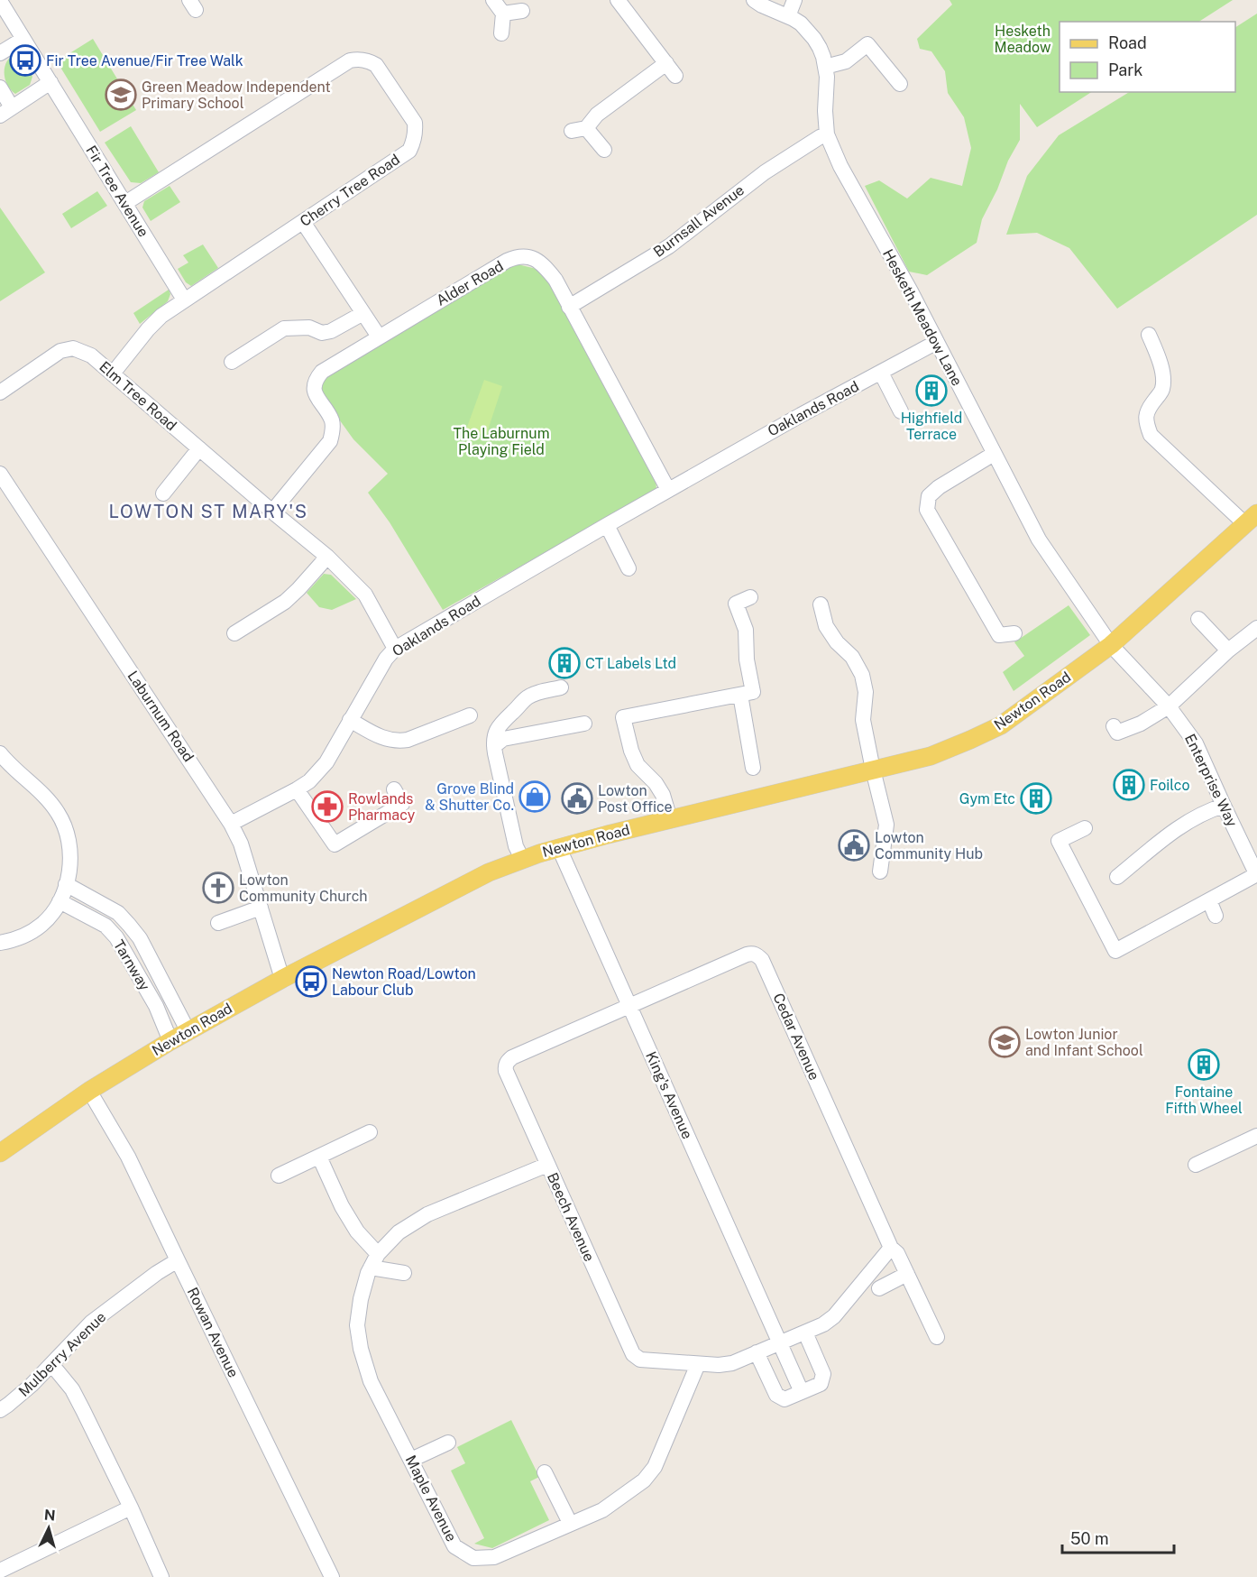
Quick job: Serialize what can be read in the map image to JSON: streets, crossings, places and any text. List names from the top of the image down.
{
  "streets": {
    "main road": ["Newton Road"],
    "street": [
      "Cherry Tree Road",
      "Fir Tree Avenue",
      "Burnsall Avenue",
      "Alder Road",
      "Hesketh Meadow Lane",
      "Elm Tree Road",
      "Oaklands Road",
      "Laburnum Road",
      "Enterprise Way",
      "Tarnway",
      "Cedar Avenue",
      "King's Avenue",
      "Beech Avenue",
      "Rowan Avenue",
      "Mulberry Avenue",
      "Maple Avenue"
    ]
  },
  "crossings": [
    ["Cherry Tree Road", "Fir Tree Avenue"],
    ["Cherry Tree Road", "Elm Tree Road"],
    ["Burnsall Avenue", "Alder Road"],
    ["Burnsall Avenue", "Hesketh Meadow Lane"],
    ["Alder Road", "Elm Tree Road"],
    ["Alder Road", "Oaklands Road"],
    ["Hesketh Meadow Lane", "Oaklands Road"],
    ["Hesketh Meadow Lane", "Newton Road"],
    ["Hesketh Meadow Lane", "Enterprise Way"],
    ["Elm Tree Road", "Oaklands Road"],
    ["Oaklands Road", "Laburnum Road"],
    ["Newton Road", "Laburnum Road"],
    ["Newton Road", "Enterprise Way"],
    ["Newton Road", "Tarnway"],
    ["Newton Road", "King's Avenue"],
    ["Newton Road", "Rowan Avenue"],
    ["Cedar Avenue", "King's Avenue"],
    ["Cedar Avenue", "Beech Avenue"],
    ["King's Avenue", "Beech Avenue"],
    ["Beech Avenue", "Maple Avenue"],
    ["Rowan Avenue", "Mulberry Avenue"]
  ],
  "districts": ["LOWTON ST MARY'S"],
  "parks": ["Hesketh Meadow", "The Laburnum Playing Field"],
  "places": {
    "bus stop": ["Fir Tree Avenue/Fir Tree Walk", "Newton Road/Lowton Labour Club"],
    "school or university": ["Green Meadow Independent Primary School", "Lowton Junior and Infant School"],
    "building": [
      "Highfield Terrace",
      "CT Labels Ltd",
      "Foilco",
      "Gym Etc",
      "Fontaine Fifth Wheel"
    ],
    "shop": ["Grove Blind & Shutter Co."],
    "public building": ["Lowton Post Office", "Lowton Community Hub"],
    "pharmacy": ["Rowlands Pharmacy"],
    "church": ["Lowton Community Church"]
  },
  "legend": ["Road", "Park"],
  "scale_bar": "50 m",
  "north": "top"
}
